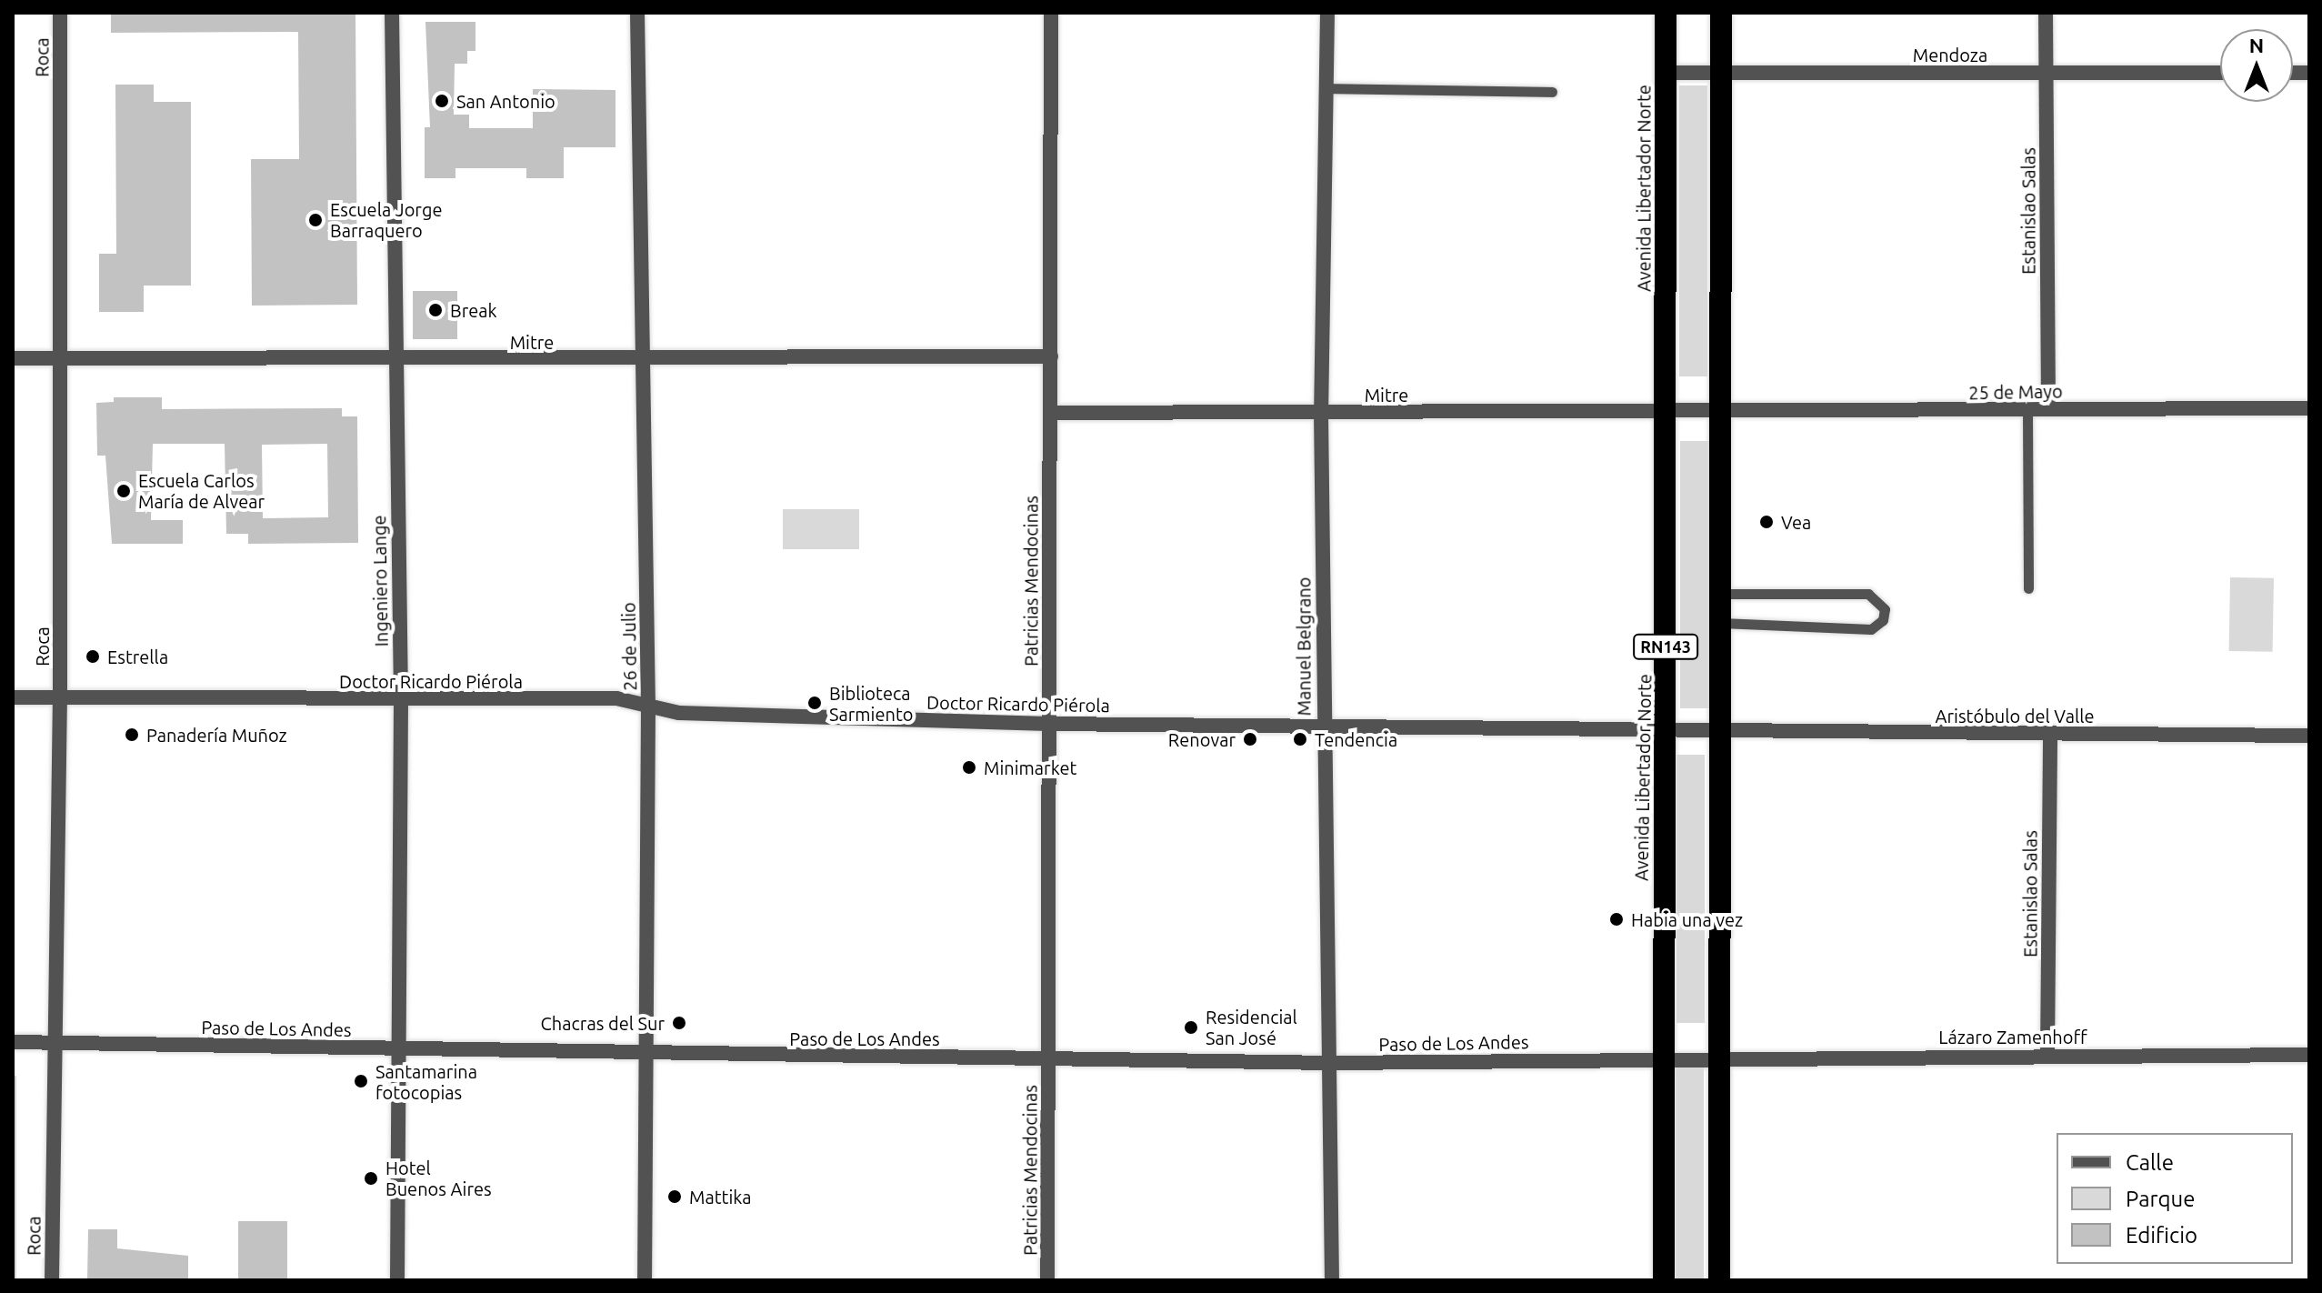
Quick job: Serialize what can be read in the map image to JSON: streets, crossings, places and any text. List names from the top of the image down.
{
  "streets": {
    "highway": ["Avenida Libertador Norte", "RN143"],
    "street": [
      "Mendoza",
      "Roca",
      "Estanislao Salas",
      "Mitre",
      "25 de Mayo",
      "Ingeniero Lange",
      "Patricias Mendocinas",
      "26 de Julio",
      "Manuel Belgrano",
      "Doctor Ricardo Piérola",
      "Aristóbulo del Valle",
      "Paso de Los Andes",
      "Lázaro Zamenhoff"
    ]
  },
  "crossings": [
    ["Mendoza", "Avenida Libertador Norte"],
    ["Mendoza", "Estanislao Salas"],
    ["Mendoza", "RN143"],
    ["Roca", "Mitre"],
    ["Roca", "Doctor Ricardo Piérola"],
    ["Roca", "Paso de Los Andes"],
    ["Avenida Libertador Norte", "Mitre"],
    ["Avenida Libertador Norte", "Doctor Ricardo Piérola"],
    ["Avenida Libertador Norte", "Paso de Los Andes"],
    ["Estanislao Salas", "25 de Mayo"],
    ["Estanislao Salas", "Aristóbulo del Valle"],
    ["Estanislao Salas", "Lázaro Zamenhoff"],
    ["Mitre", "25 de Mayo"],
    ["Mitre", "Ingeniero Lange"],
    ["Mitre", "Patricias Mendocinas"],
    ["Mitre", "26 de Julio"],
    ["Mitre", "Manuel Belgrano"],
    ["Mitre", "RN143"],
    ["25 de Mayo", "RN143"],
    ["Ingeniero Lange", "Doctor Ricardo Piérola"],
    ["Ingeniero Lange", "Paso de Los Andes"],
    ["Patricias Mendocinas", "Doctor Ricardo Piérola"],
    ["Patricias Mendocinas", "Paso de Los Andes"],
    ["26 de Julio", "Doctor Ricardo Piérola"],
    ["26 de Julio", "Paso de Los Andes"],
    ["Manuel Belgrano", "Doctor Ricardo Piérola"],
    ["Manuel Belgrano", "Paso de Los Andes"],
    ["RN143", "Doctor Ricardo Piérola"],
    ["RN143", "Aristóbulo del Valle"],
    ["RN143", "Paso de Los Andes"],
    ["RN143", "Lázaro Zamenhoff"],
    ["Doctor Ricardo Piérola", "Aristóbulo del Valle"],
    ["Paso de Los Andes", "Lázaro Zamenhoff"]
  ],
  "places": [
    "San Antonio",
    "Escuela Jorge Barraquero",
    "Break",
    "Escuela Carlos María de Alvear",
    "Vea",
    "Estrella",
    "Biblioteca Sarmiento",
    "Panadería Muñoz",
    "Renovar",
    "Tendencia",
    "Minimarket",
    "Habia una vez",
    "Chacras del Sur",
    "Residencial San José",
    "Santamarina fotocopias",
    "Hotel Buenos Aires",
    "Mattika"
  ],
  "legend": ["Calle", "Parque", "Edificio"],
  "north": "top"
}
